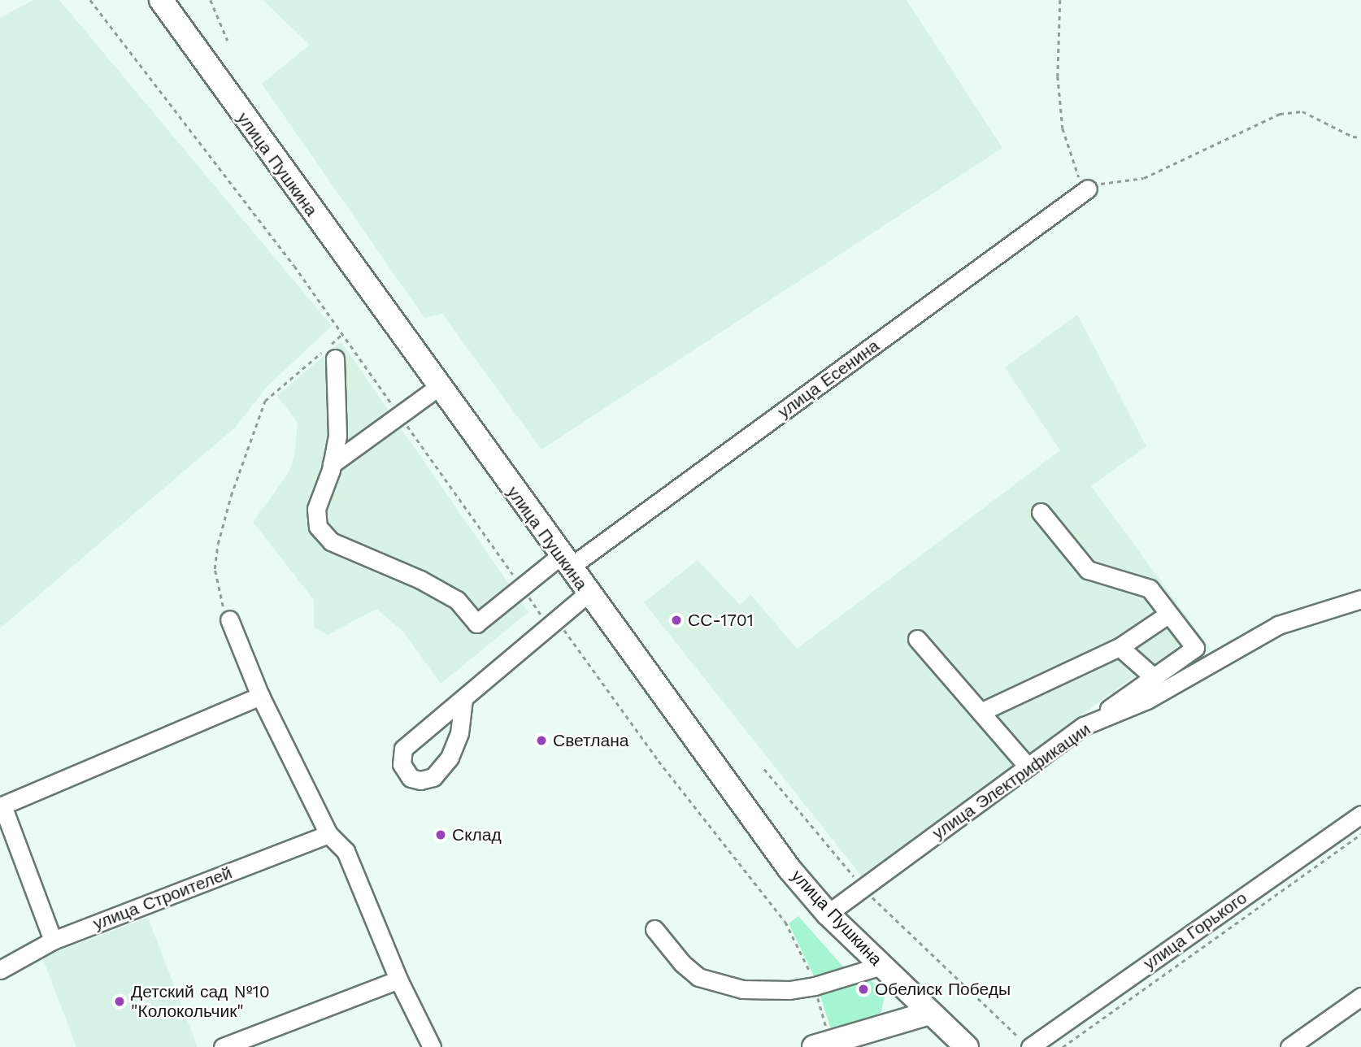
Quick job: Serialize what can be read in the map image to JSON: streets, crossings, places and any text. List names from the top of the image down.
{
  "streets": {
    "main road": ["улица Пушкина"],
    "street": [
      "улица Есенина",
      "улица Электрификации",
      "улица Строителей",
      "улица Горького"
    ]
  },
  "crossings": [
    ["улица Пушкина", "улица Есенина"],
    ["улица Пушкина", "улица Электрификации"]
  ],
  "places": [
    "СС-1701",
    "Светлана",
    "Склад",
    "Обелиск Победы",
    "Детский сад №10 \"Колокольчик\""
  ]
}
